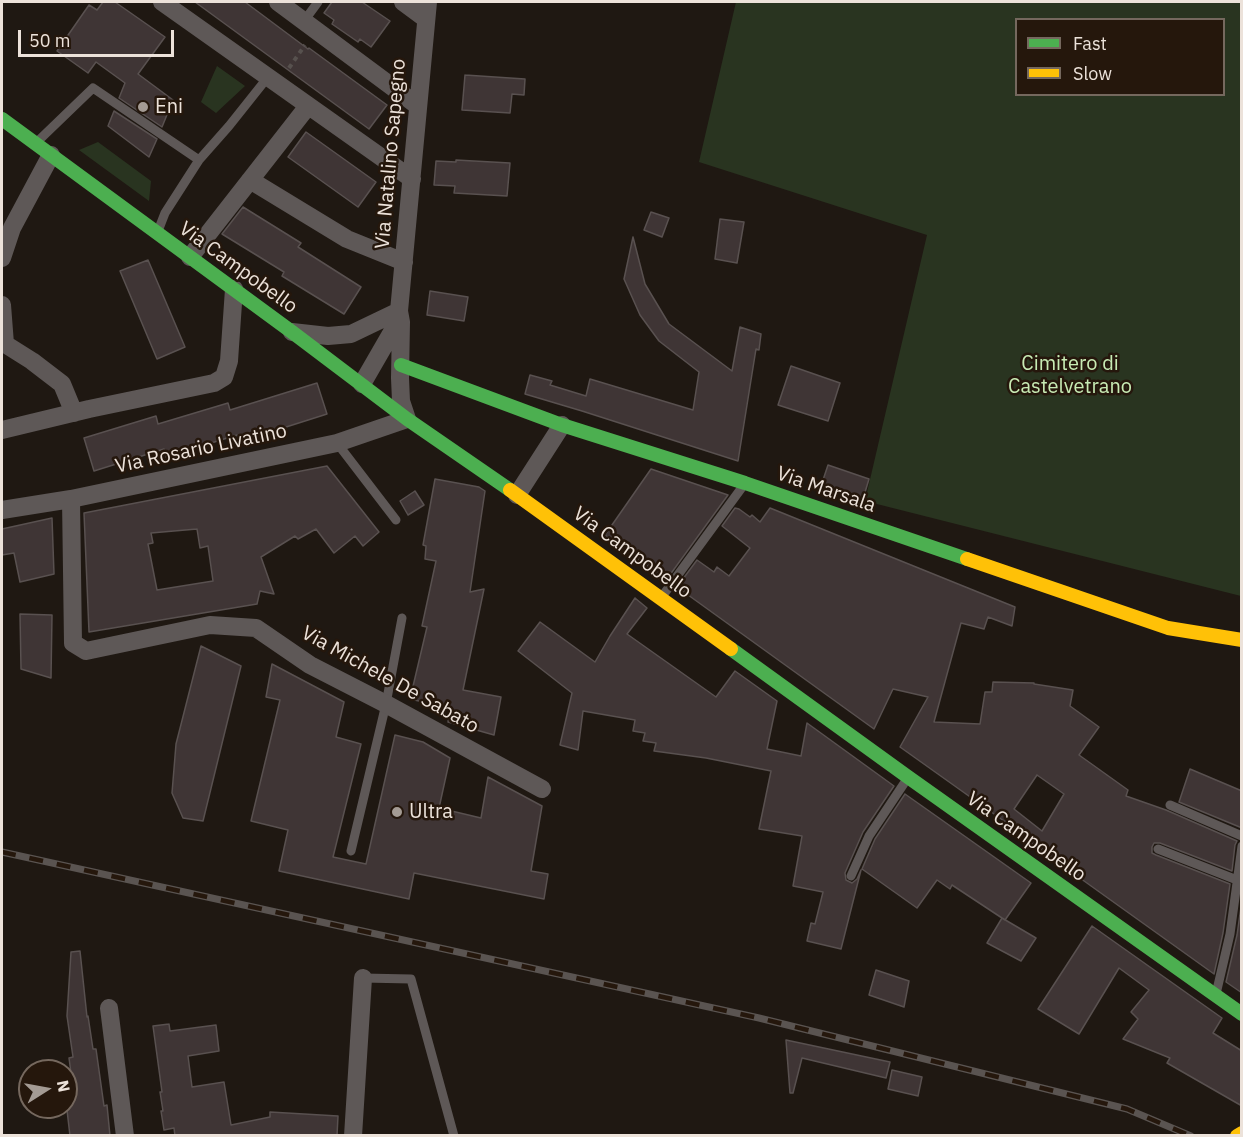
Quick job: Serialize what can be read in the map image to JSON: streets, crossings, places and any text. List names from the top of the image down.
{
  "streets": {
    "main road": ["Via Campobello", "Via Marsala"],
    "street": ["Via Natalino Sapegno", "Via Rosario Livatino", "Via Michele De Sabato"]
  },
  "crossings": [
    ["Via Natalino Sapegno", "Via Campobello"],
    ["Via Natalino Sapegno", "Via Rosario Livatino"],
    ["Via Natalino Sapegno", "Via Marsala"],
    ["Via Campobello", "Via Rosario Livatino"],
    ["Via Rosario Livatino", "Via Michele De Sabato"]
  ],
  "parks": ["Cimitero di Castelvetrano"],
  "places": ["Eni", "Ultra"],
  "legend": ["Fast", "Slow"],
  "scale_bar": "50 m",
  "north": "right"
}
